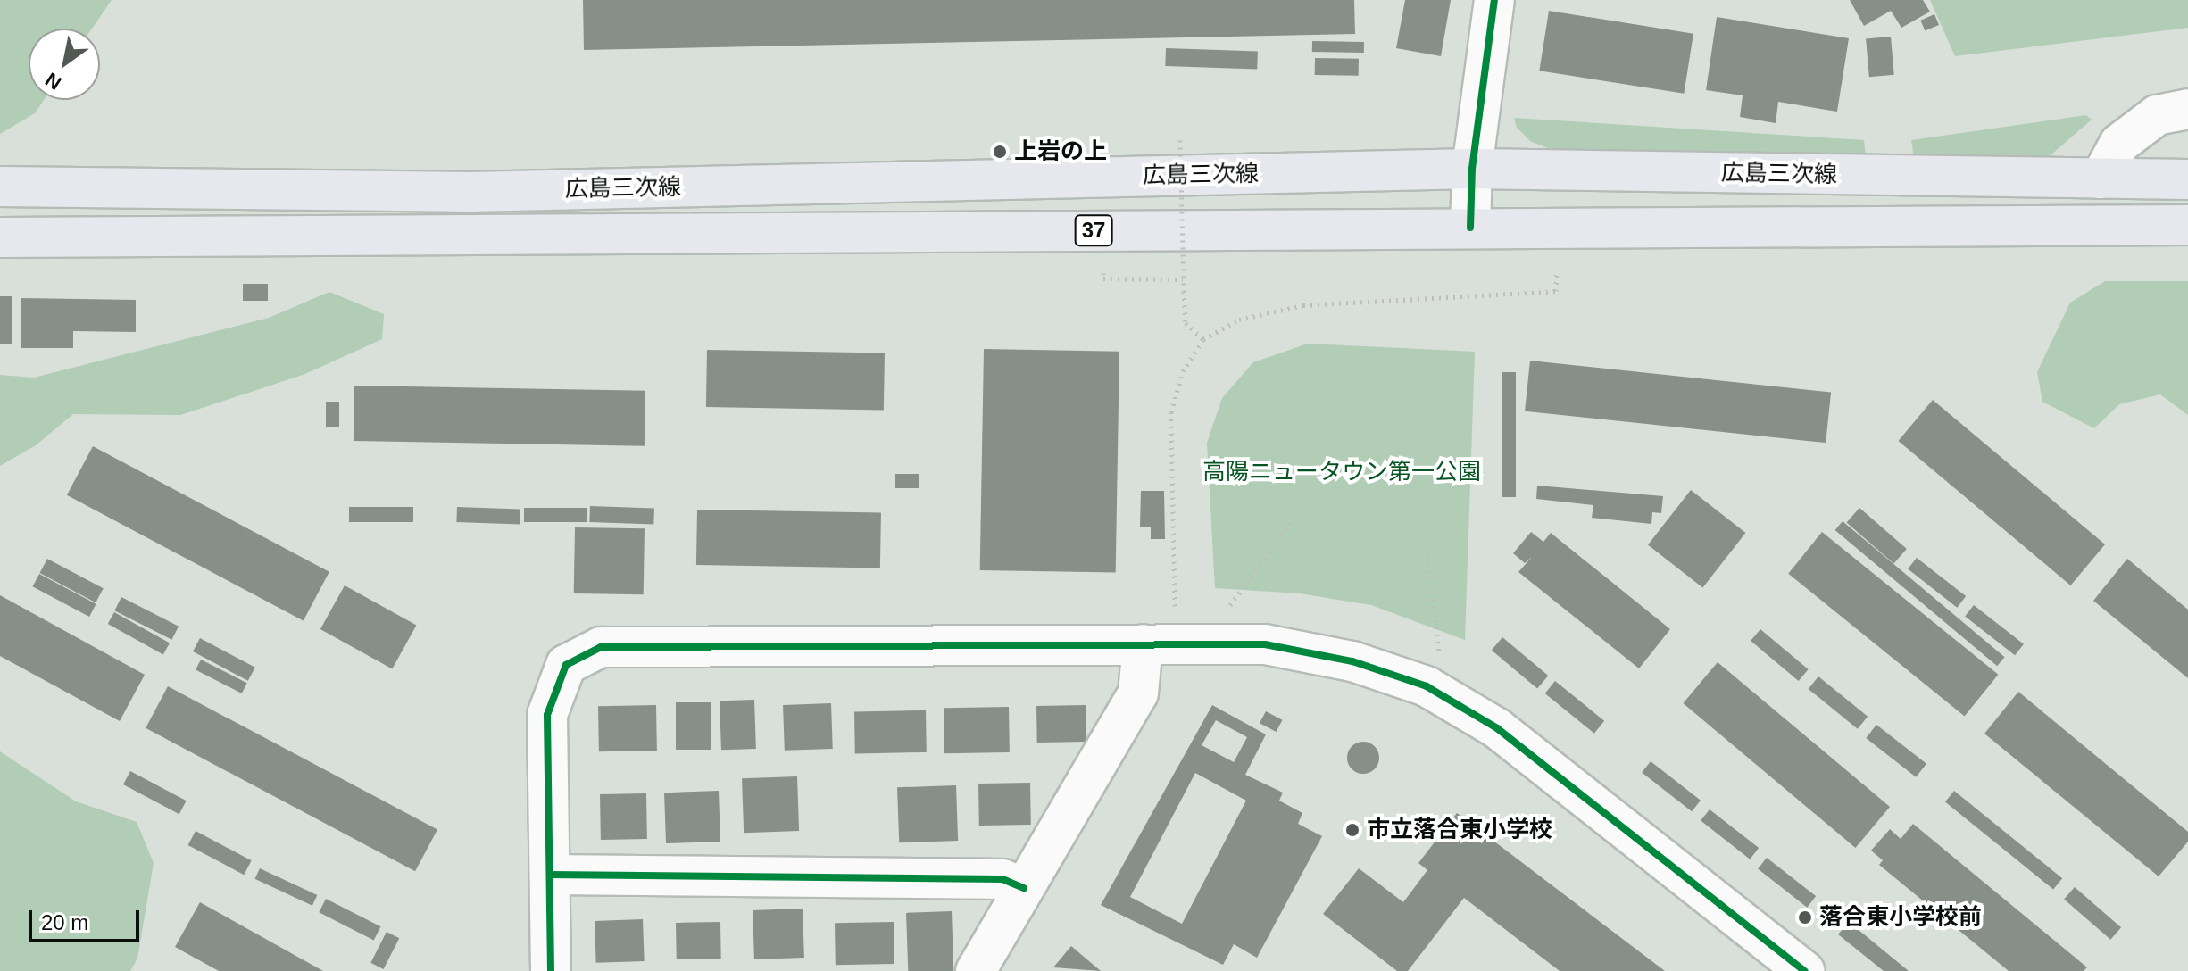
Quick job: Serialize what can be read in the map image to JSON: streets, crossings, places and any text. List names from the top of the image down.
{
  "streets": {
    "main road": ["広島三次線", "37"]
  },
  "parks": ["高陽ニュータウン第一公園"],
  "places": ["上岩の上", "市立落合東小学校", "落合東小学校前"],
  "scale_bar": "20 m",
  "north": "bottom left"
}
